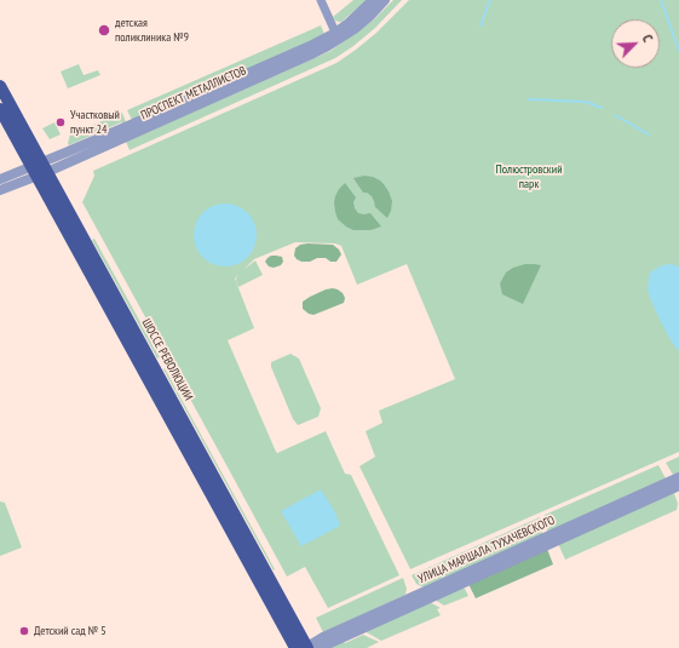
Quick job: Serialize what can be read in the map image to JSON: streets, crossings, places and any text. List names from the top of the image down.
{
  "streets": {
    "main road": ["ШОССЕ РЕВОЛЮЦИИ"],
    "street": ["ПРОСПЕКТ МЕТАЛЛИСТОВ", "УЛИЦА МАРШАЛА ТУХАЧЕВСКОГО"]
  },
  "crossings": [
    ["ПРОСПЕКТ МЕТАЛЛИСТОВ", "ШОССЕ РЕВОЛЮЦИИ"],
    ["ШОССЕ РЕВОЛЮЦИИ", "УЛИЦА МАРШАЛА ТУХАЧЕВСКОГО"]
  ],
  "parks": ["Полюстровский парк"],
  "places": ["детская поликлиника №9", "Участковый пункт 24", "Детский сад № 5"],
  "north": "top right"
}
